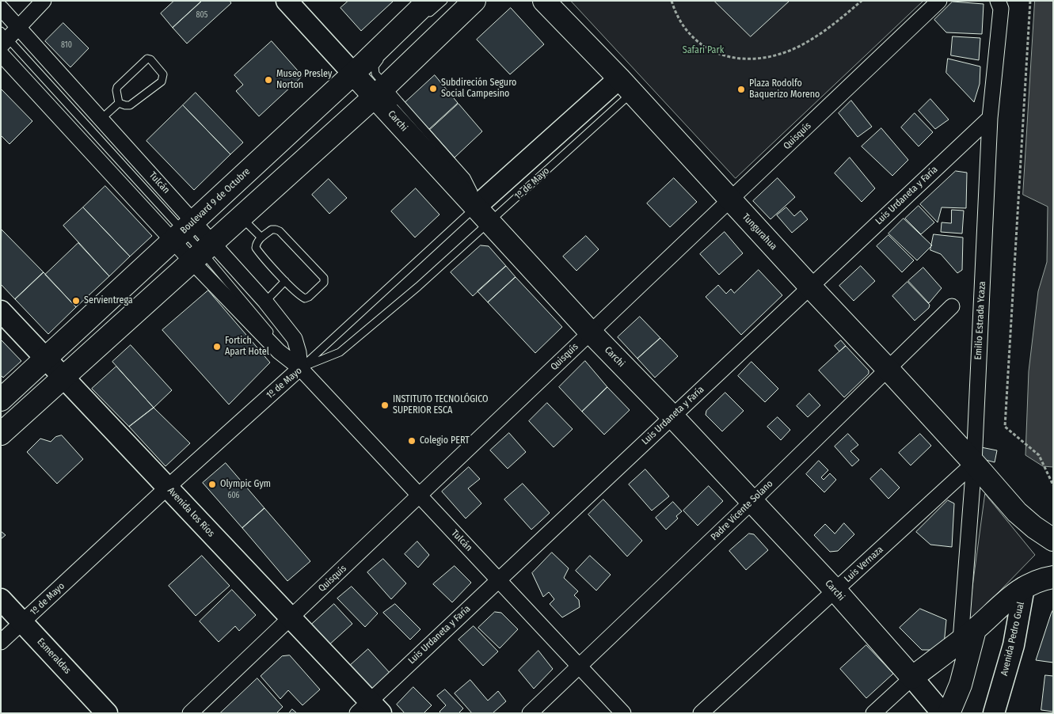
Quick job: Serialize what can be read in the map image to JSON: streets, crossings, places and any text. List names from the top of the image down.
{
  "streets": {
    "main road": [
      "Carchi",
      "1º de Mayo",
      "Boulevard 9 de Octubre",
      "Tungurahua",
      "Avenida los Ríos",
      "Avenida Pedro Gual",
      "Esmeraldas"
    ],
    "street": [
      "Quisquís",
      "Tulcán",
      "Luis Urdaneta y Faría",
      "Emilio Estrada Ycaza",
      "Padre Vicente Solano",
      "Luis Vernaza"
    ]
  },
  "crossings": [
    ["Carchi", "Quisquís"],
    ["Carchi", "1º de Mayo"],
    ["Carchi", "Luis Urdaneta y Faría"],
    ["Carchi", "Boulevard 9 de Octubre"],
    ["Carchi", "Padre Vicente Solano"],
    ["Carchi", "Luis Vernaza"],
    ["Quisquís", "Tulcán"],
    ["Quisquís", "Tungurahua"],
    ["Quisquís", "Avenida los Ríos"],
    ["Tulcán", "1º de Mayo"],
    ["Tulcán", "Luis Urdaneta y Faría"],
    ["Tulcán", "Boulevard 9 de Octubre"],
    ["Tulcán", "Padre Vicente Solano"],
    ["1º de Mayo", "Tungurahua"],
    ["1º de Mayo", "Avenida los Ríos"],
    ["1º de Mayo", "Esmeraldas"],
    ["Luis Urdaneta y Faría", "Tungurahua"],
    ["Luis Urdaneta y Faría", "Emilio Estrada Ycaza"],
    ["Luis Urdaneta y Faría", "Avenida los Ríos"],
    ["Boulevard 9 de Octubre", "Avenida los Ríos"],
    ["Tungurahua", "Emilio Estrada Ycaza"],
    ["Tungurahua", "Padre Vicente Solano"],
    ["Tungurahua", "Luis Vernaza"],
    ["Emilio Estrada Ycaza", "Luis Vernaza"]
  ],
  "parks": ["Safari Park"],
  "places": [
    "Museo Presley Norton",
    "Subdireción Seguro Social Campesino",
    "Plaza Rodolfo Baquerizo Moreno",
    "Servientrega",
    "Fortich Apart Hotel",
    "INSTITUTO TECNOLÓGICO SUPERIOR ESCA",
    "Colegio PERT",
    "Olympic Gym"
  ],
  "house_numbers": ["805", "810", "606"]
}
